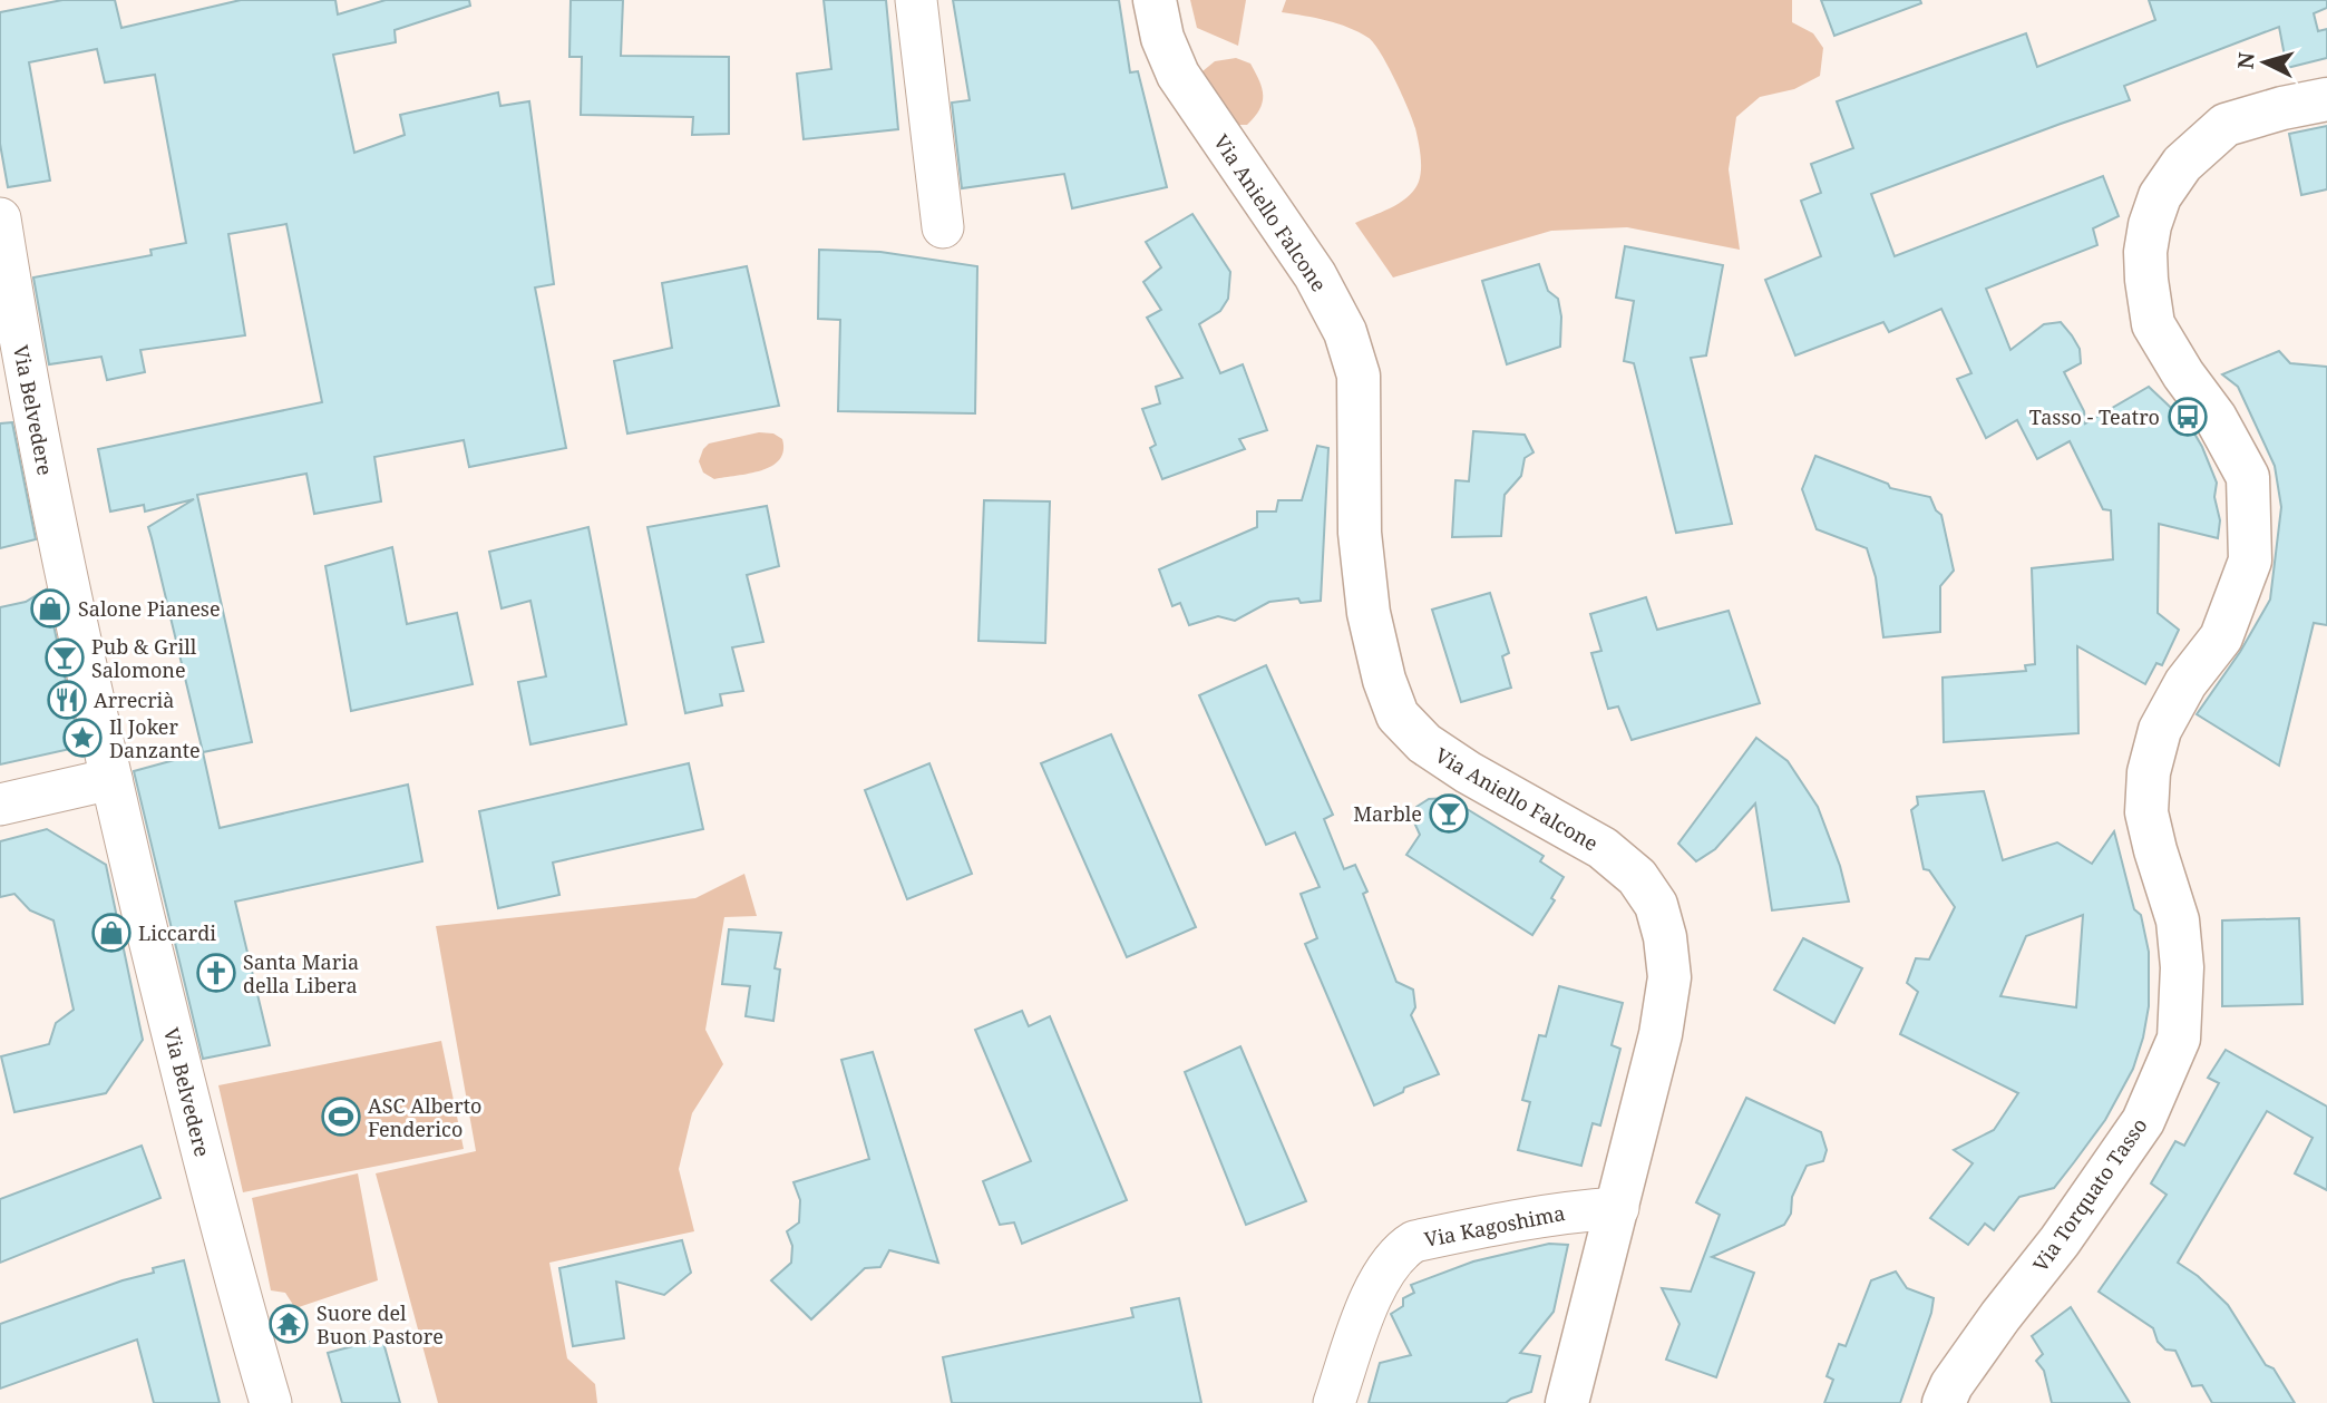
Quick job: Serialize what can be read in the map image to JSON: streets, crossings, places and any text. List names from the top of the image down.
{
  "streets": {
    "street": [
      "Via Aniello Falcone",
      "Via Belvedere",
      "Via Torquato Tasso",
      "Via Kagoshima"
    ]
  },
  "crossings": [
    ["Via Aniello Falcone", "Via Kagoshima"]
  ],
  "places": {
    "bus stop": ["Tasso - Teatro"],
    "shop": ["Salone Pianese", "Liccardi"],
    "bar": ["Pub & Grill Salomone", "Marble"],
    "restaurant": ["Arrecrià"],
    "place": ["Il Joker Danzante"],
    "church": ["Santa Maria della Libera"],
    "sports": ["ASC Alberto Fenderico"],
    "temple": ["Suore del Buon Pastore"]
  },
  "north": "left"
}
